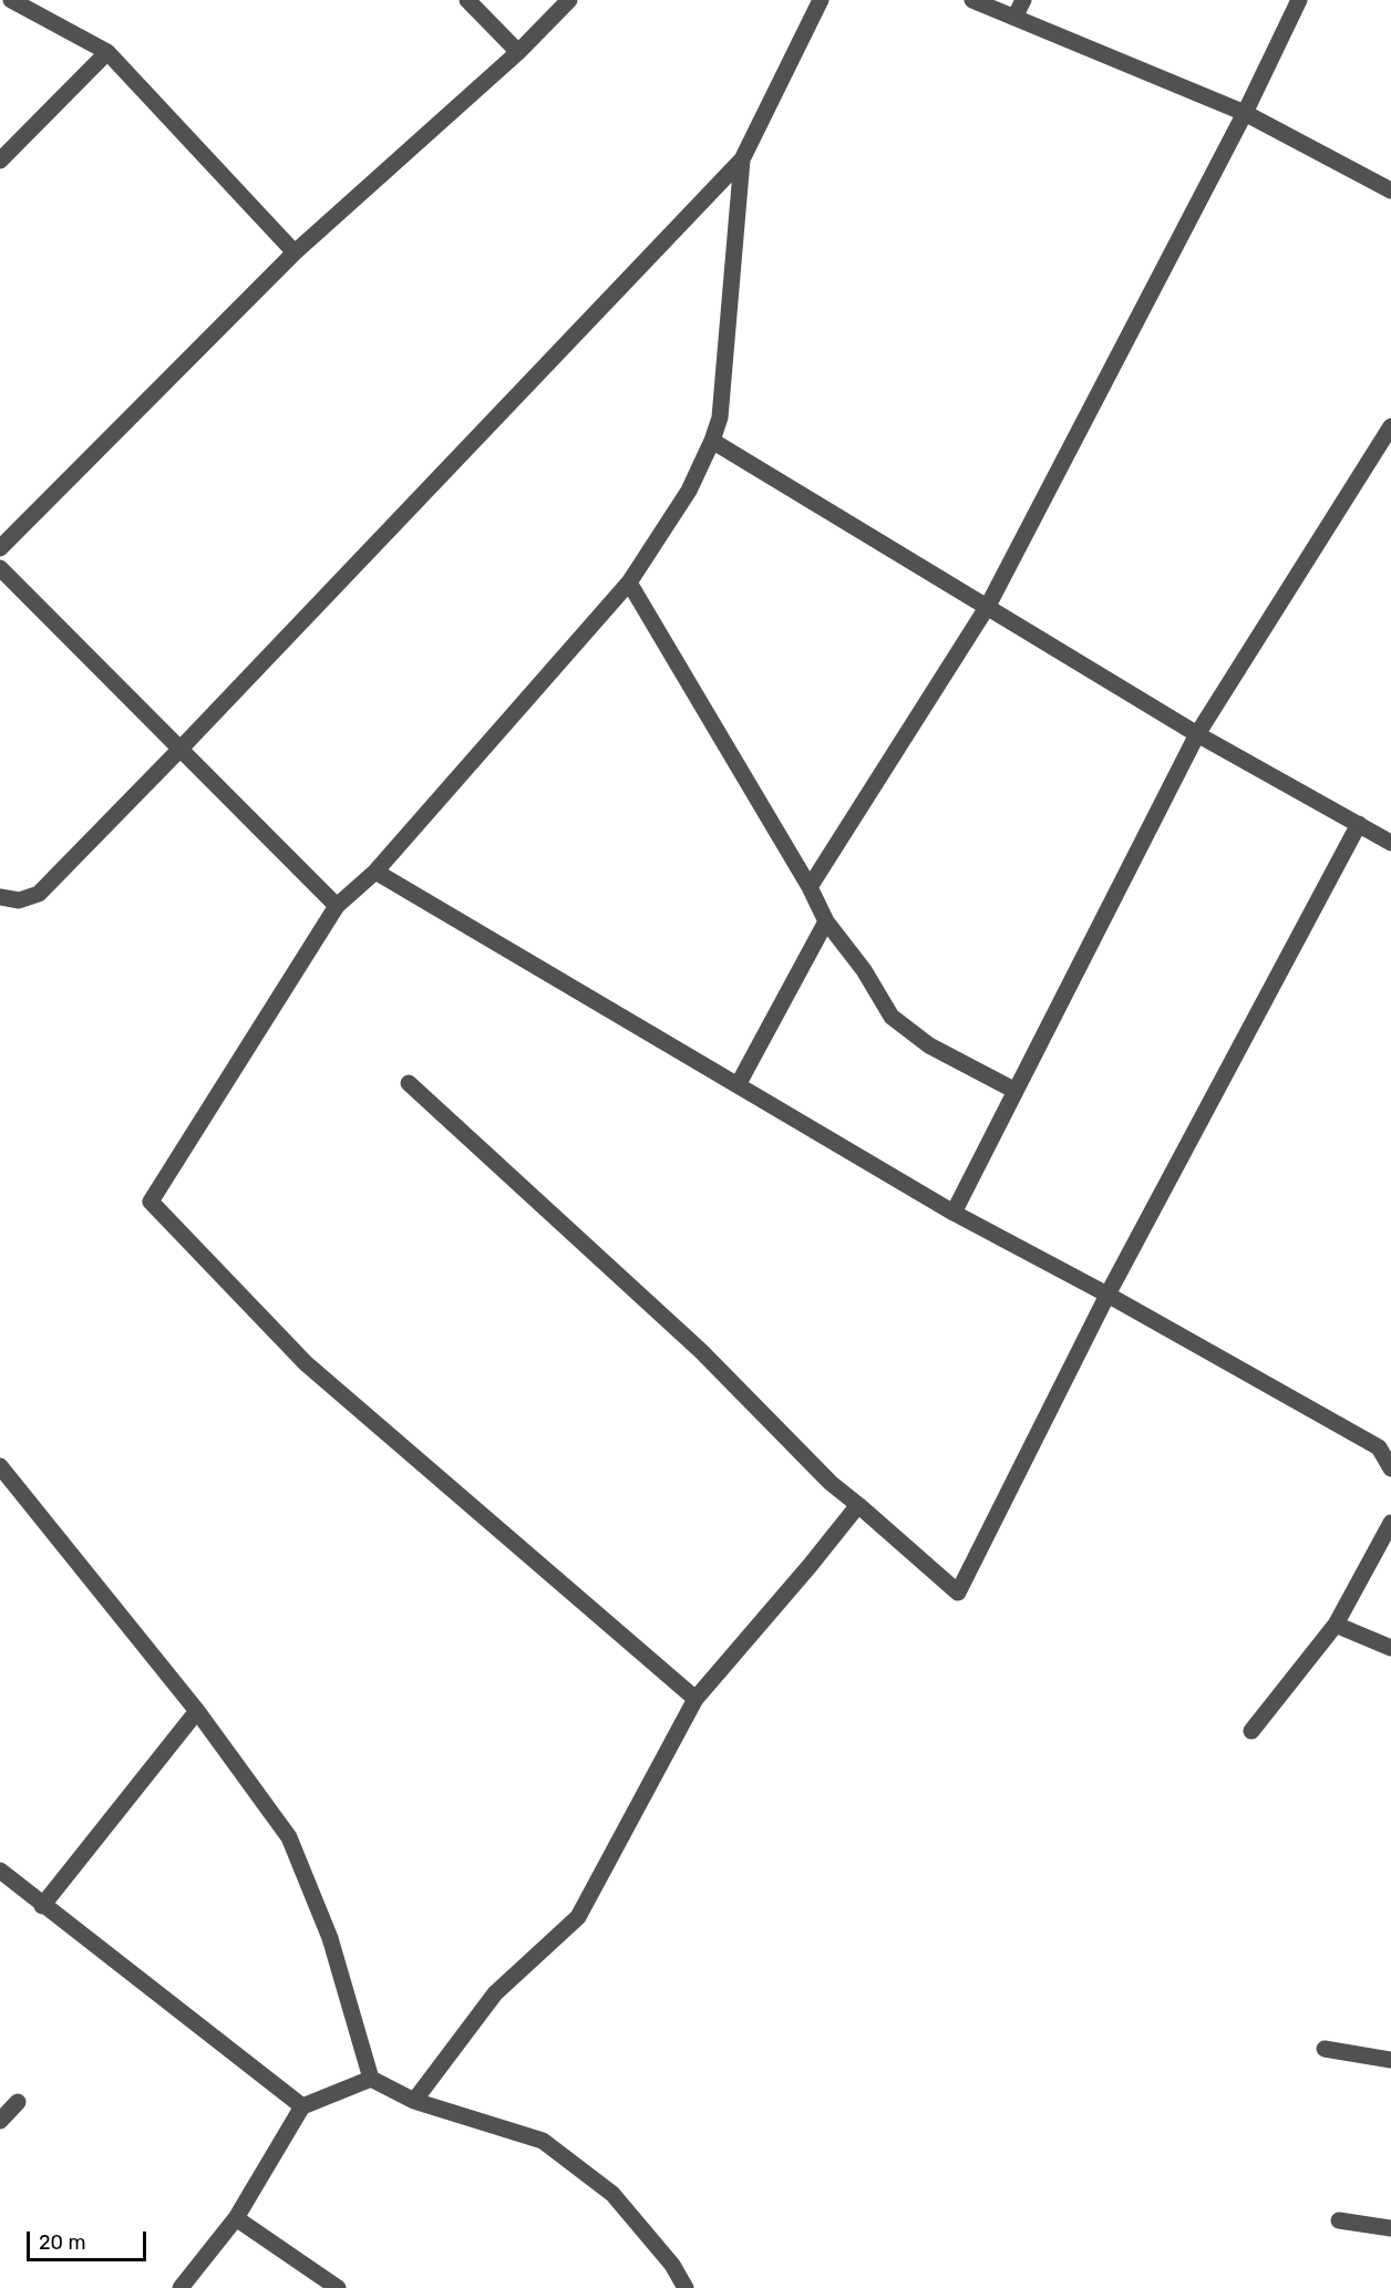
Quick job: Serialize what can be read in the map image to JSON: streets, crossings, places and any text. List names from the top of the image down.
{
  "scale_bar": "20 m"
}
